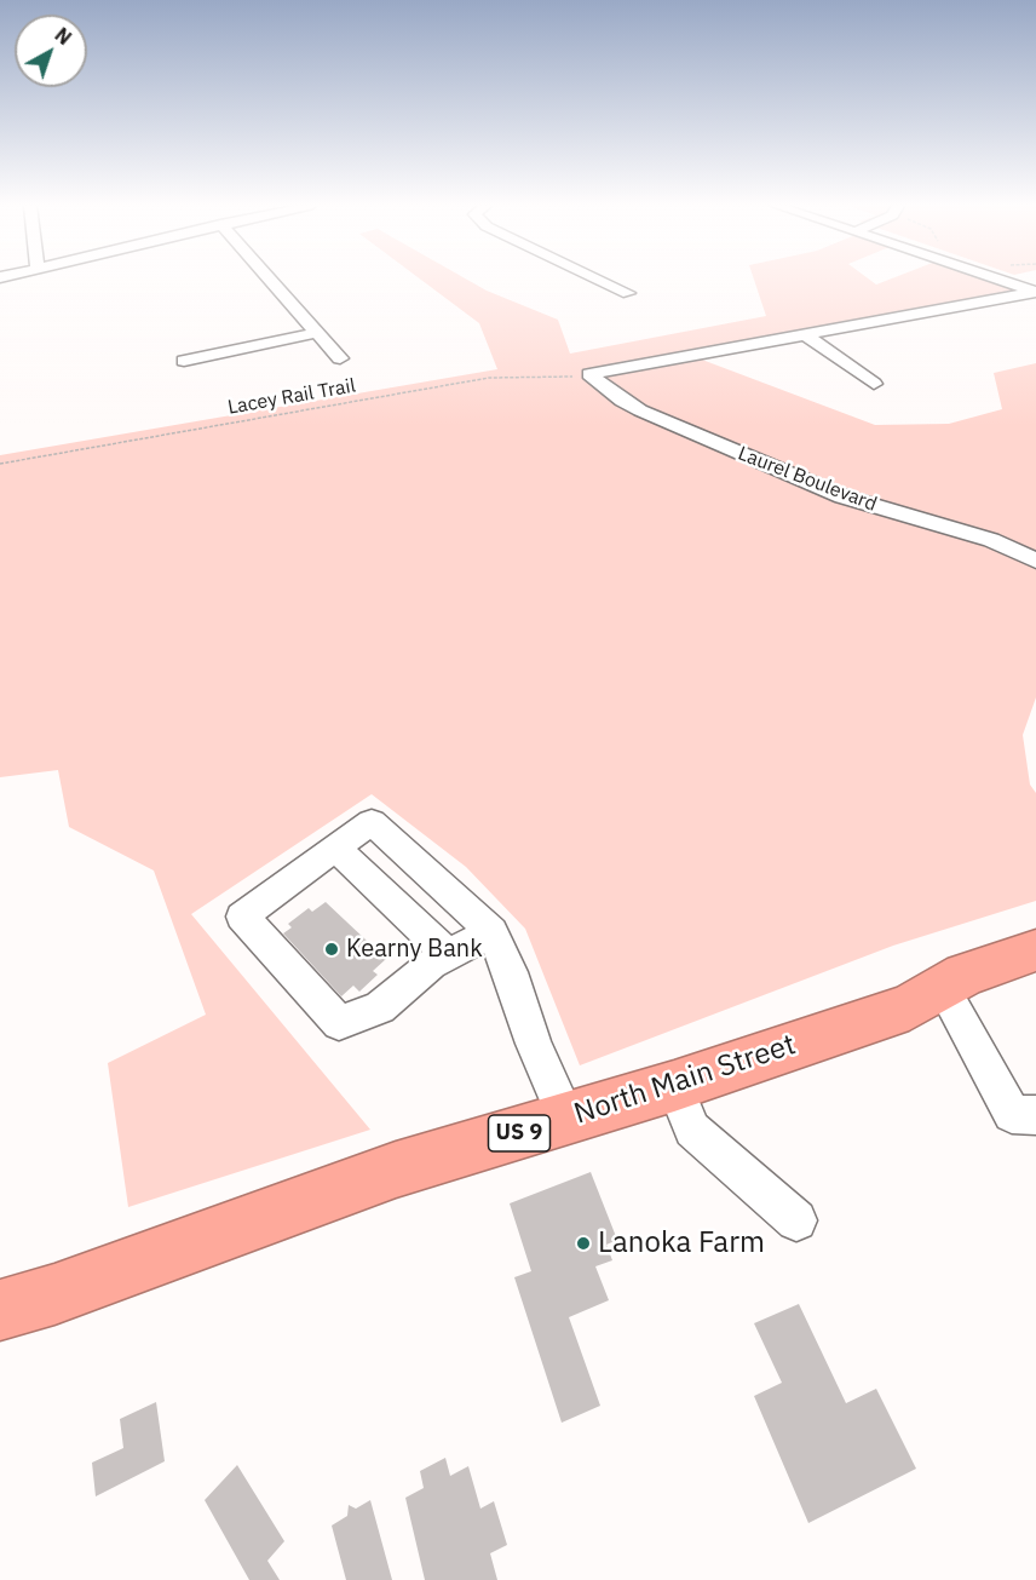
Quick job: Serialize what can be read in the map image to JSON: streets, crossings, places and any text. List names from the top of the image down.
{
  "streets": {
    "highway": ["North Main Street", "US 9"],
    "street": ["Laurel Boulevard"],
    "path": ["Lacey Rail Trail"]
  },
  "crossings": [
    ["Lacey Rail Trail", "Laurel Boulevard"]
  ],
  "places": ["Kearny Bank", "Lanoka Farm"],
  "north": "top right"
}
